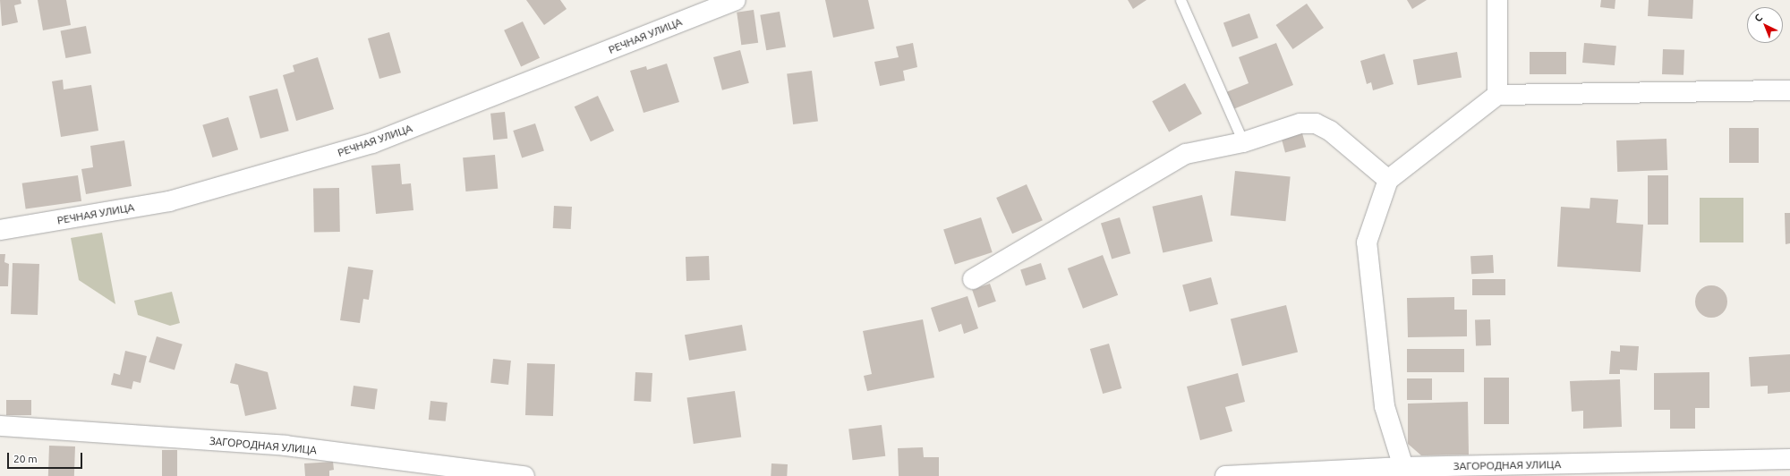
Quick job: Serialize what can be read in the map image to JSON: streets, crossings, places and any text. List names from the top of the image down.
{
  "streets": {
    "street": ["РЕЧНАЯ УЛИЦА", "ЗАГОРОДНАЯ УЛИЦА"]
  },
  "scale_bar": "20 m",
  "north": "top left"
}
